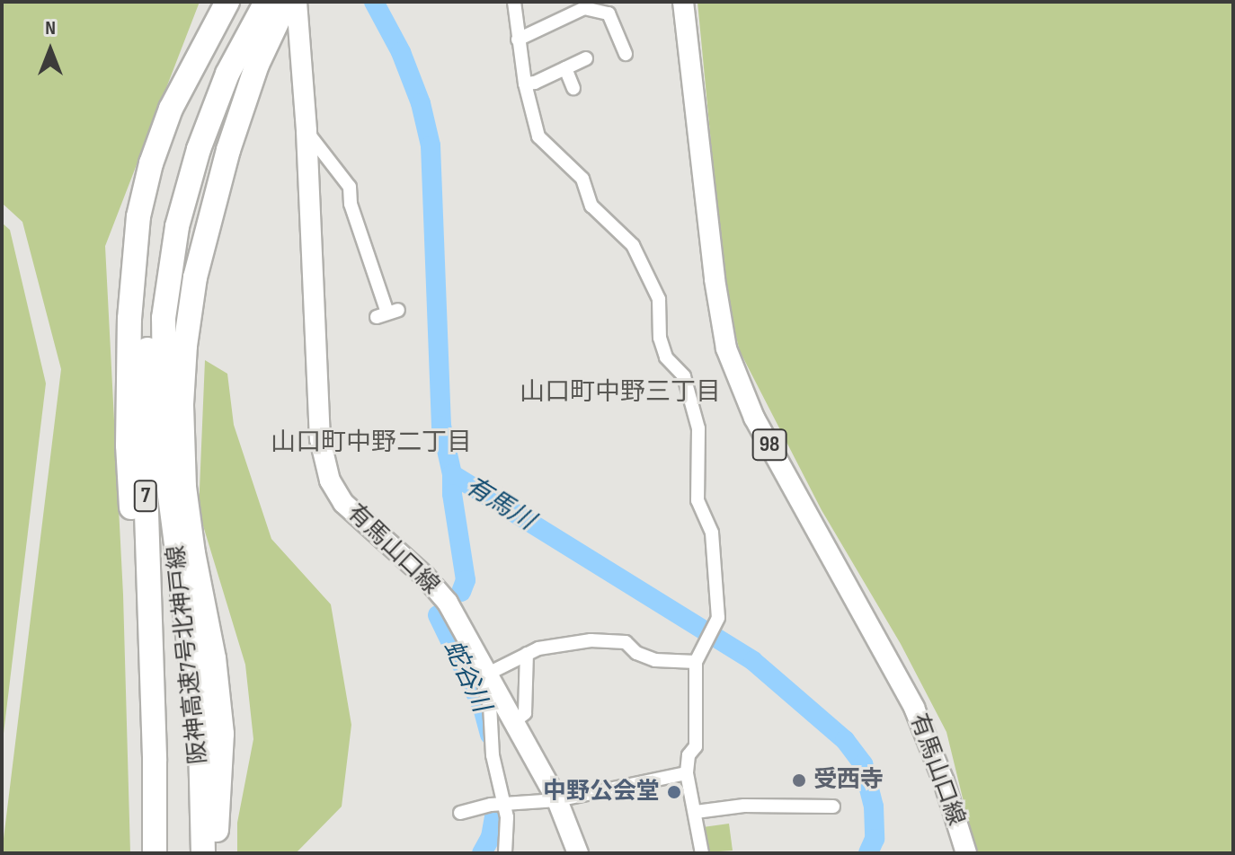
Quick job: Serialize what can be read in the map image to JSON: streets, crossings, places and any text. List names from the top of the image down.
{
  "streets": {
    "highway": ["7", "阪神高速7号北神戸線"],
    "main road": ["98", "有馬山口線"]
  },
  "districts": ["山口町中野三丁目", "山口町中野二丁目"],
  "water": ["有馬川", "蛇谷川"],
  "places": ["受西寺", "中野公会堂"],
  "north": "top"
}
